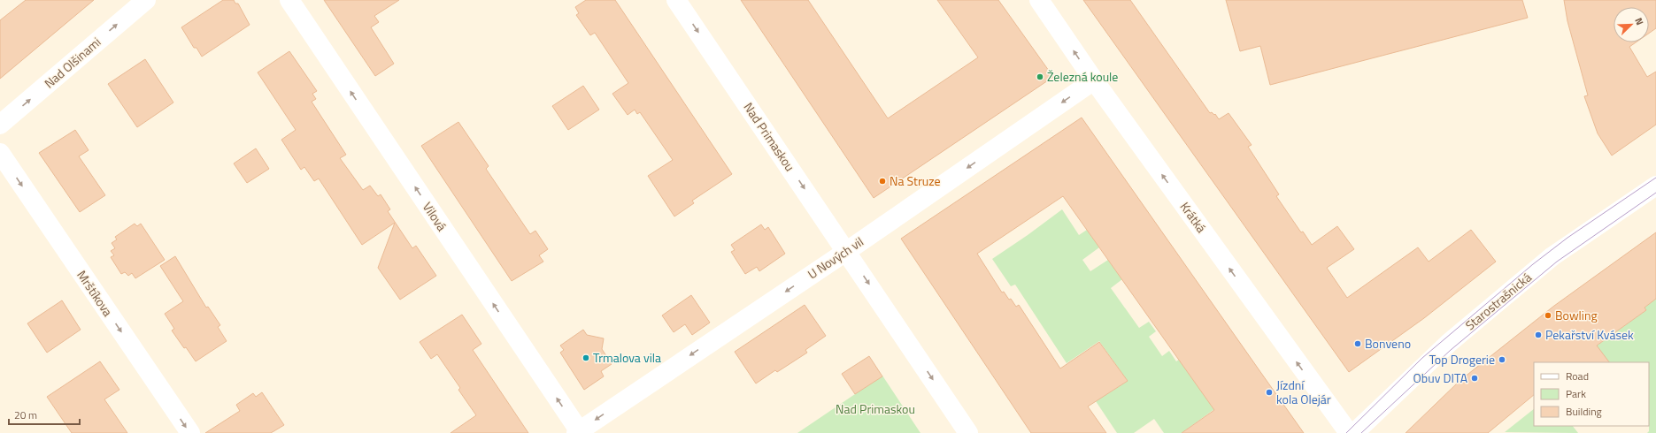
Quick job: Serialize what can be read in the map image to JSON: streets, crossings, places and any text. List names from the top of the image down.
{
  "streets": {
    "street": [
      "Nad Olšinami",
      "Nad Primaskou",
      "Vilová",
      "Krátká",
      "U Nových vil",
      "Mrštíkova",
      "Starostrašnická"
    ]
  },
  "crossings": [
    ["Nad Primaskou", "U Nových vil"],
    ["Vilová", "U Nových vil"],
    ["Krátká", "U Nových vil"]
  ],
  "one_way": [
    "Nad Olšinami",
    "Nad Primaskou",
    "Vilová",
    "Krátká",
    "U Nových vil",
    "Mrštíkova"
  ],
  "parks": ["Nad Primaskou"],
  "places": [
    "Železná koule",
    "Na Struze",
    "Bowling",
    "Pekařství Kvásek",
    "Bonveno",
    "Trmalova vila",
    "Top Drogerie",
    "Obuv DITA",
    "Jízdní kola Olejár"
  ],
  "legend": ["Road", "Park", "Building"],
  "scale_bar": "20 m",
  "north": "top right"
}
